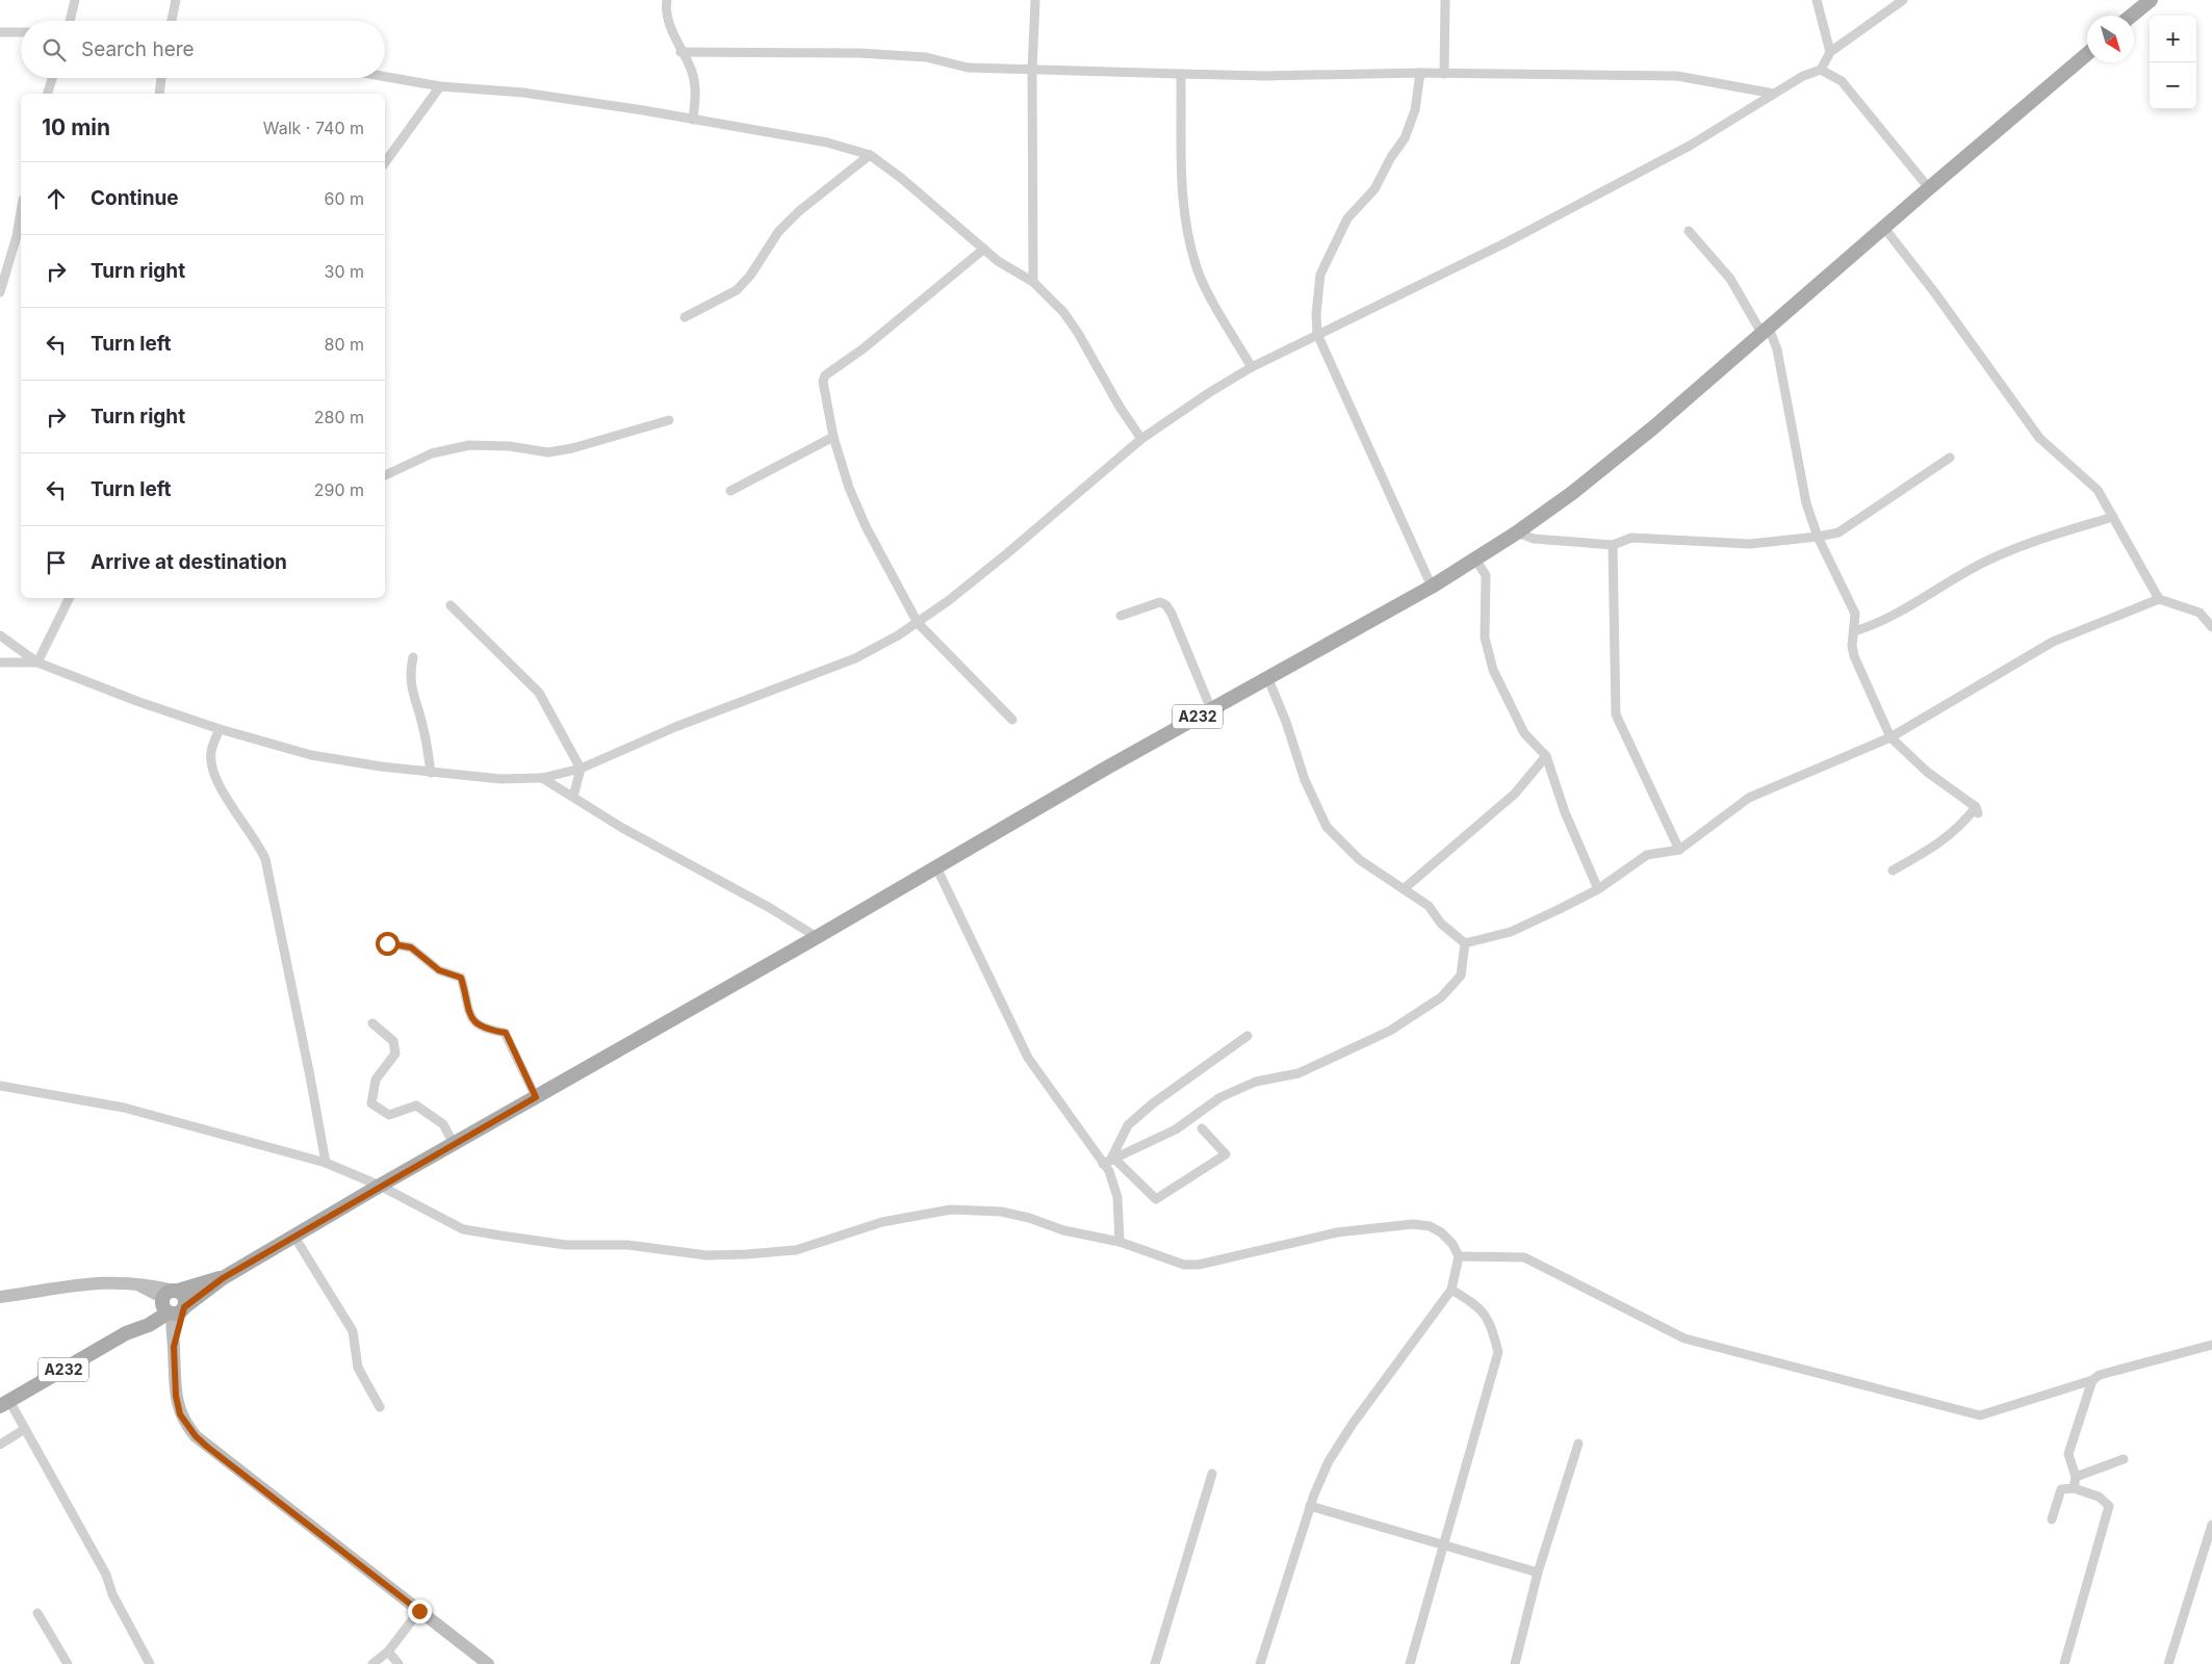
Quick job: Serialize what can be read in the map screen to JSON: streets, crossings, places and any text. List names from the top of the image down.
{
  "streets": {
    "main road": ["A232"]
  },
  "north": "bottom right",
  "page": {
    "map_buttons": ["+", "−"],
    "search": "Search here",
    "heading": ["10 min", "Walk · 740 m"],
    "list": [
      ["Continue", "60 m"],
      ["Turn right", "30 m"],
      ["Turn left", "80 m"],
      ["Turn right", "280 m"],
      ["Turn left", "290 m"],
      "Arrive at destination"
    ]
  }
}
